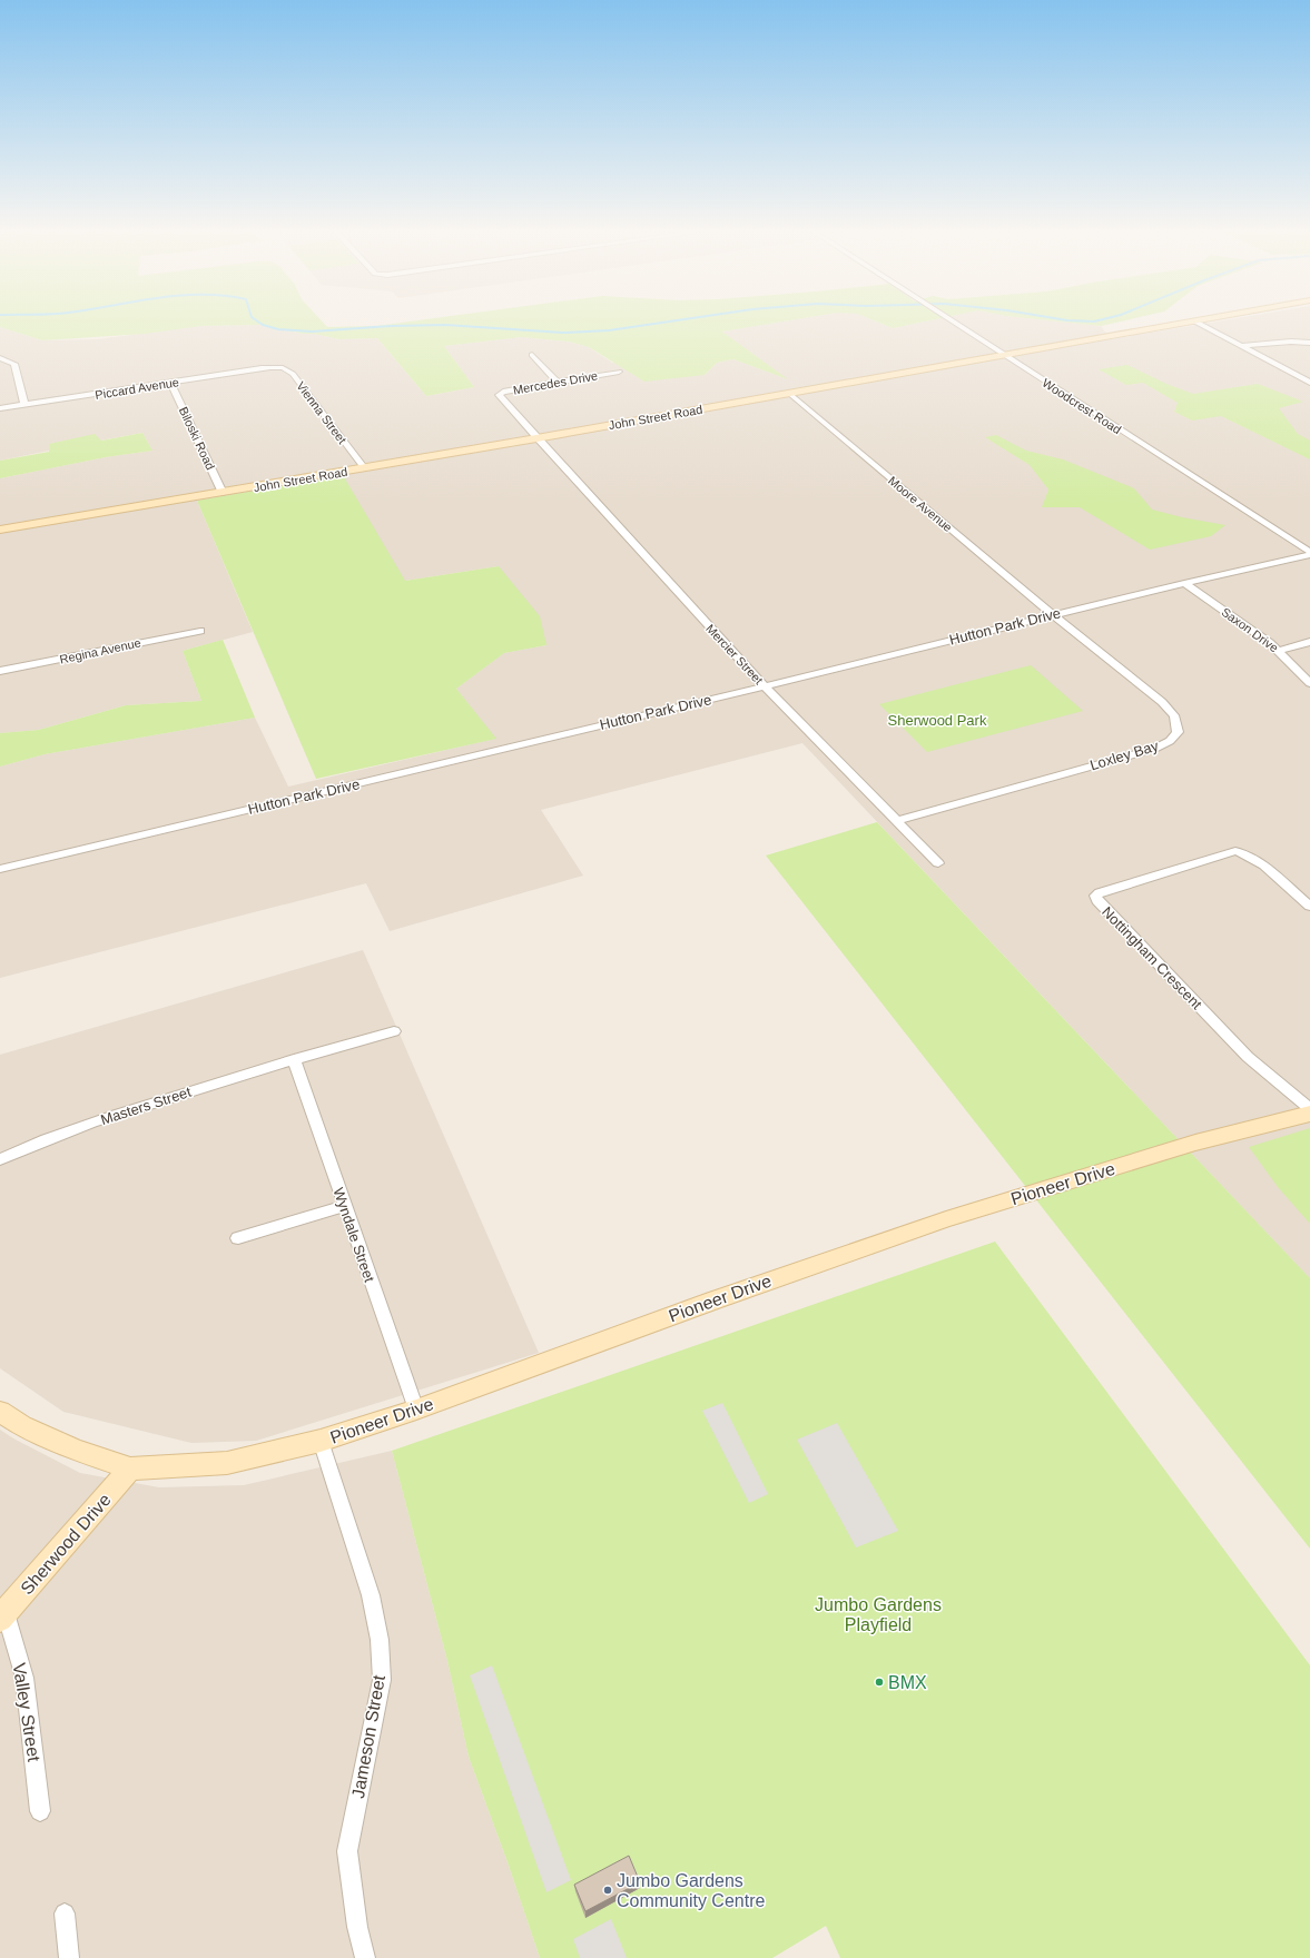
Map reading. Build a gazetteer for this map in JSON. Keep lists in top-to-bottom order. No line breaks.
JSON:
{"streets":{"main road":["John Street Road","Pioneer Drive","Sherwood Drive"],"street":["Mercedes Drive","Piccard Avenue","Woodcrest Road","Vienna Street","Biloski Road","Moore Avenue","Hutton Park Drive","Saxon Drive","Regina Avenue","Mercier Street","Loxley Bay","Nottingham Crescent","Masters Street","Wyndale Street","Valley Street","Jameson Street"]},"crossings":[["Mercedes Drive","John Street Road"],["Mercedes Drive","Mercier Street"],["Piccard Avenue","Vienna Street"],["Piccard Avenue","Biloski Road"],["Woodcrest Road","John Street Road"],["Woodcrest Road","Hutton Park Drive"],["Vienna Street","John Street Road"],["John Street Road","Biloski Road"],["John Street Road","Moore Avenue"],["John Street Road","Mercier Street"],["Moore Avenue","Hutton Park Drive"],["Moore Avenue","Loxley Bay"],["Hutton Park Drive","Saxon Drive"],["Hutton Park Drive","Mercier Street"],["Hutton Park Drive","Loxley Bay"],["Mercier Street","Loxley Bay"],["Masters Street","Wyndale Street"],["Pioneer Drive","Wyndale Street"],["Pioneer Drive","Sherwood Drive"],["Pioneer Drive","Jameson Street"],["Sherwood Drive","Valley Street"]],"parks":["Sherwood Park","Jumbo Gardens Playfield"],"places":["BMX","Jumbo Gardens Community Centre"]}
